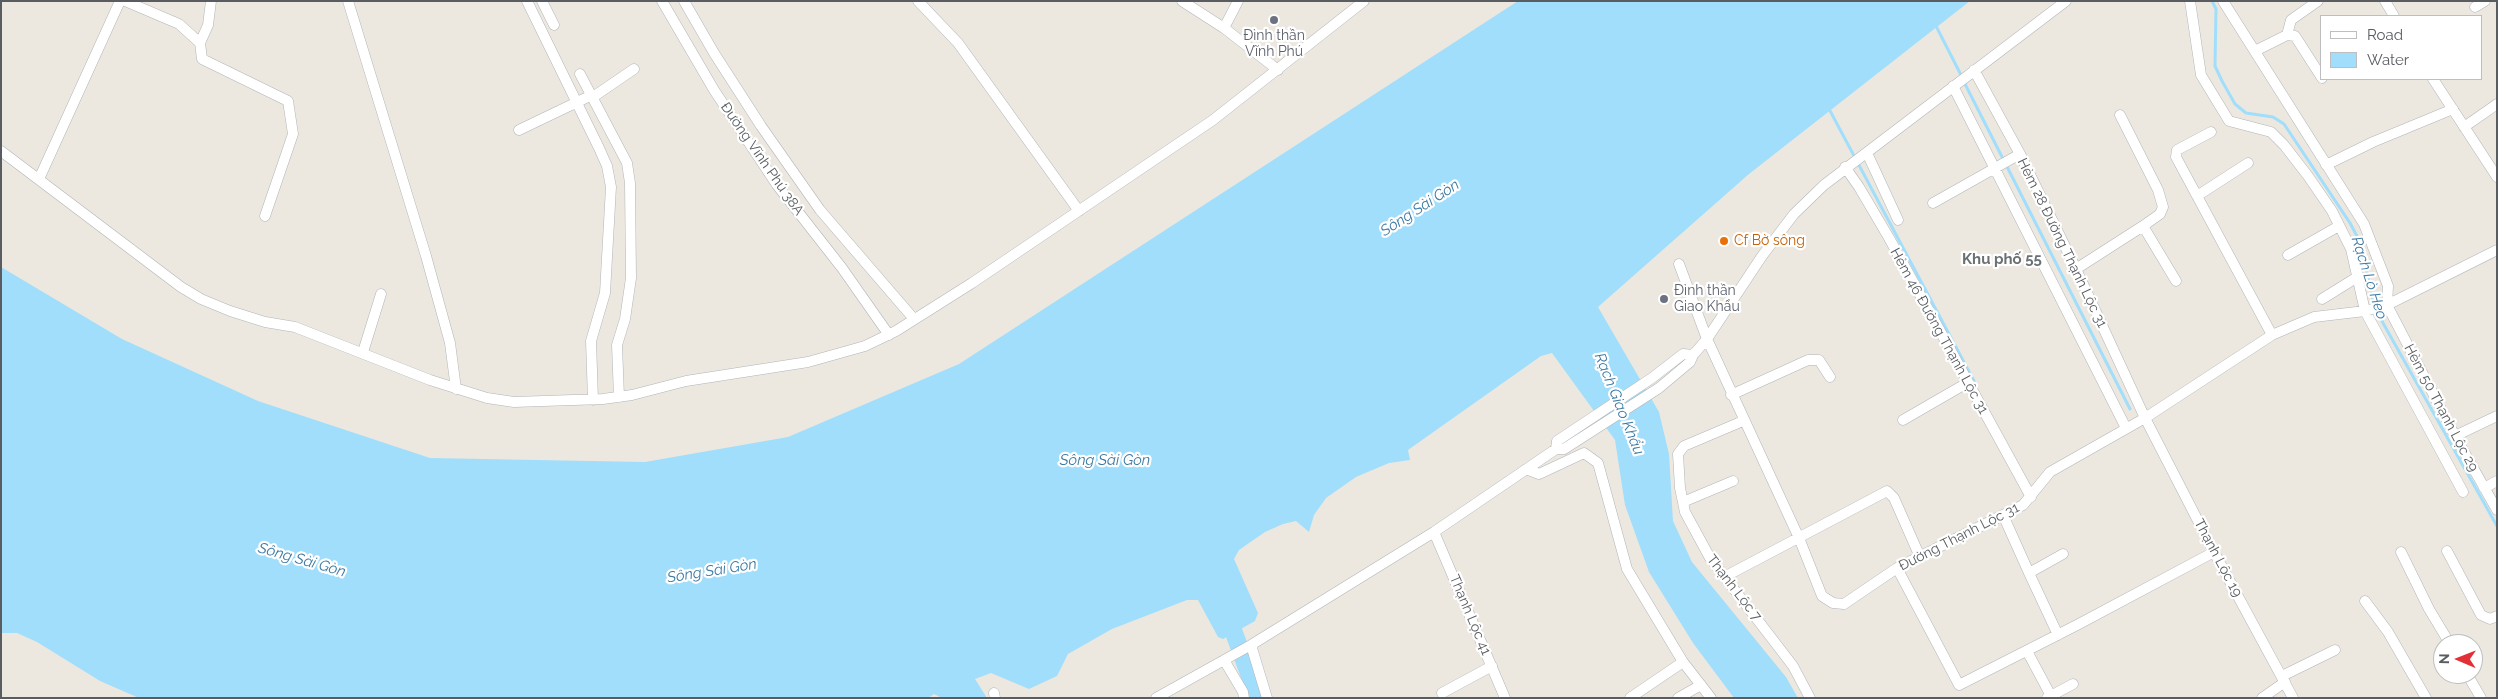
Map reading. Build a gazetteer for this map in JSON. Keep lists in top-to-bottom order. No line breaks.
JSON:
{"streets":{"street":["Đường Vĩnh Phú 38A","Hẻm 28 Đường Thạnh Lộc 31","Hẻm 46 Đường Thạnh Lộc 31","Hẻm 50 Thạnh Lộc 29","Đường Thạnh Lộc 31","Thạnh Lộc 19","Thạnh Lộc 7","Thạnh Lộc 41"]},"crossings":[["Hẻm 28 Đường Thạnh Lộc 31","Đường Thạnh Lộc 31"],["Hẻm 28 Đường Thạnh Lộc 31","Thạnh Lộc 19"],["Hẻm 46 Đường Thạnh Lộc 31","Đường Thạnh Lộc 31"],["Hẻm 50 Thạnh Lộc 29","Đường Thạnh Lộc 31"],["Đường Thạnh Lộc 31","Thạnh Lộc 19"],["Đường Thạnh Lộc 31","Thạnh Lộc 7"]],"districts":["Khu phố 55"],"water":["Sông Sài Gòn","Rạch Lò Heo","Rạch Giao Khẩu"],"places":["Đình thần Vĩnh Phú","Cf Bờ sông","Đình thần Giao Khẩu"],"legend":["Road","Water"],"north":"left"}
